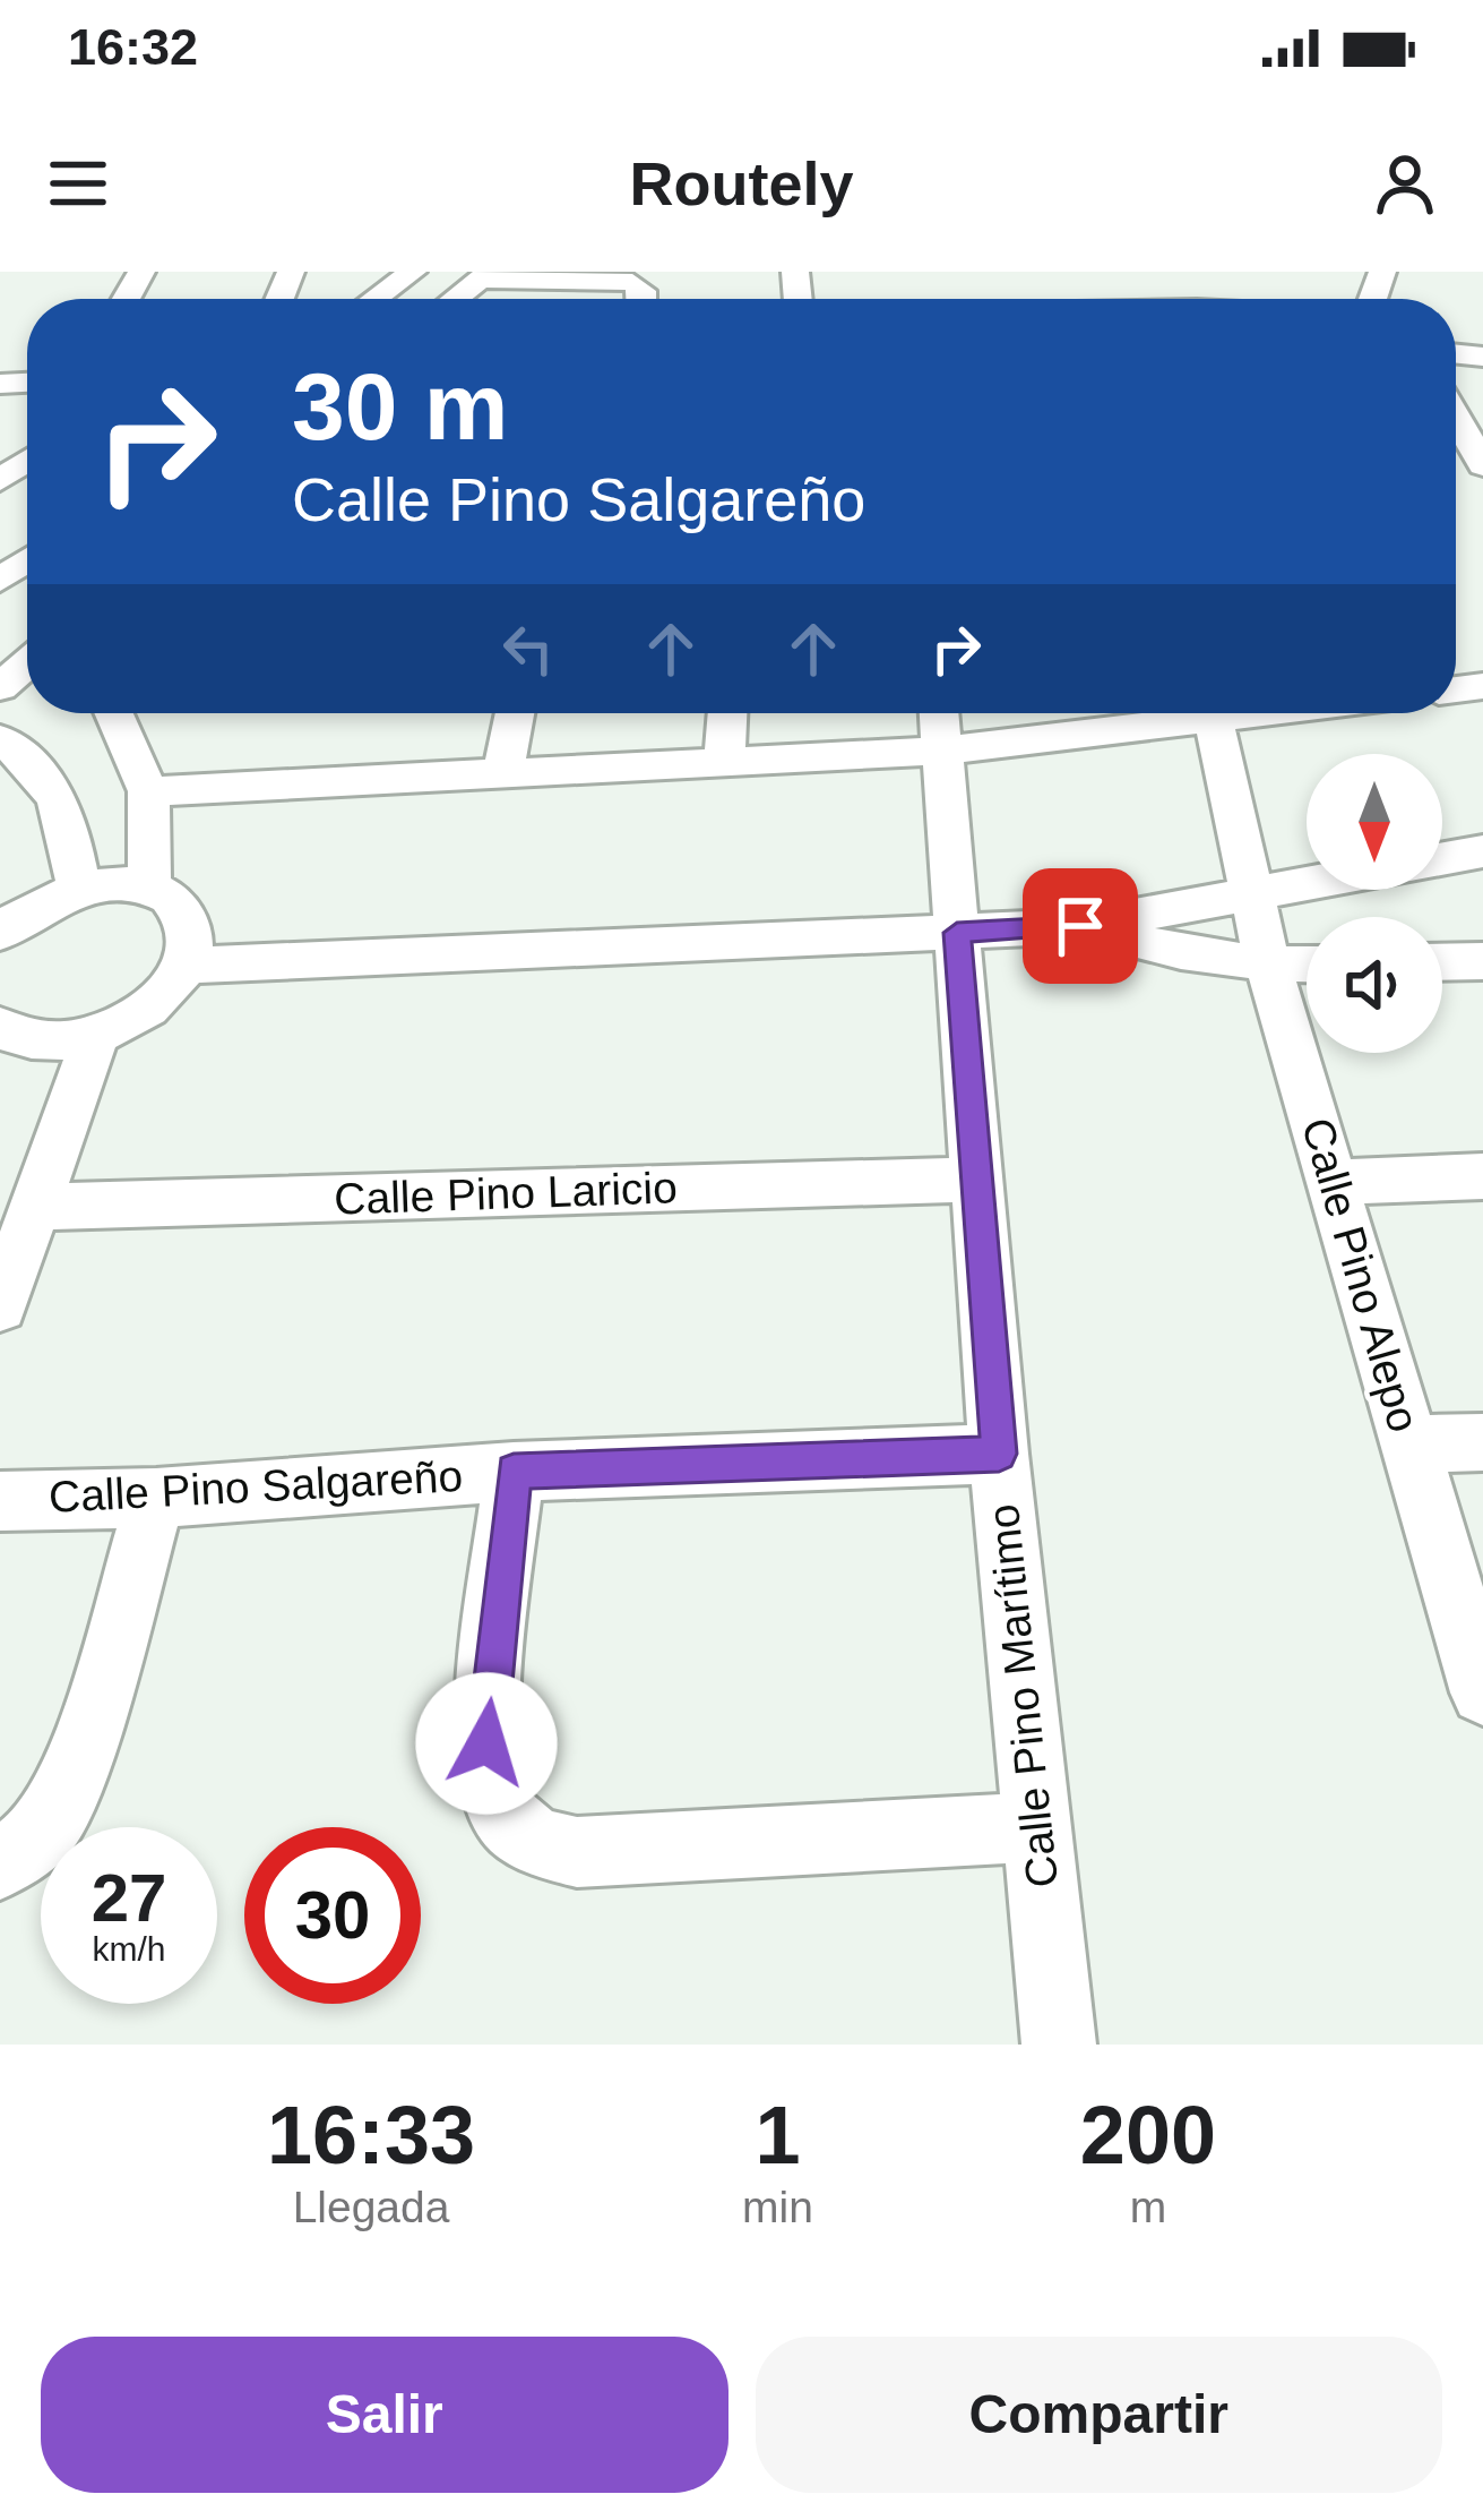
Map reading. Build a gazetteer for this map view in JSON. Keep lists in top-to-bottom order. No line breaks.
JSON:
{"streets":{"street":["Calle Pino Laricio","Calle Pino Alepo","Calle Pino Salgareño","Calle Pino Marítimo"]},"crossings":[["Calle Pino Laricio","Calle Pino Marítimo"],["Calle Pino Salgareño","Calle Pino Marítimo"]],"north":"bottom","page":{"status":"16:32","header":"Routely","turn":["30 m","Calle Pino Salgareño"],"speed":"27 km/h","limit":"30","eta":["16:33","Llegada","1","min","200","m"],"buttons":["Salir","Compartir"]}}
